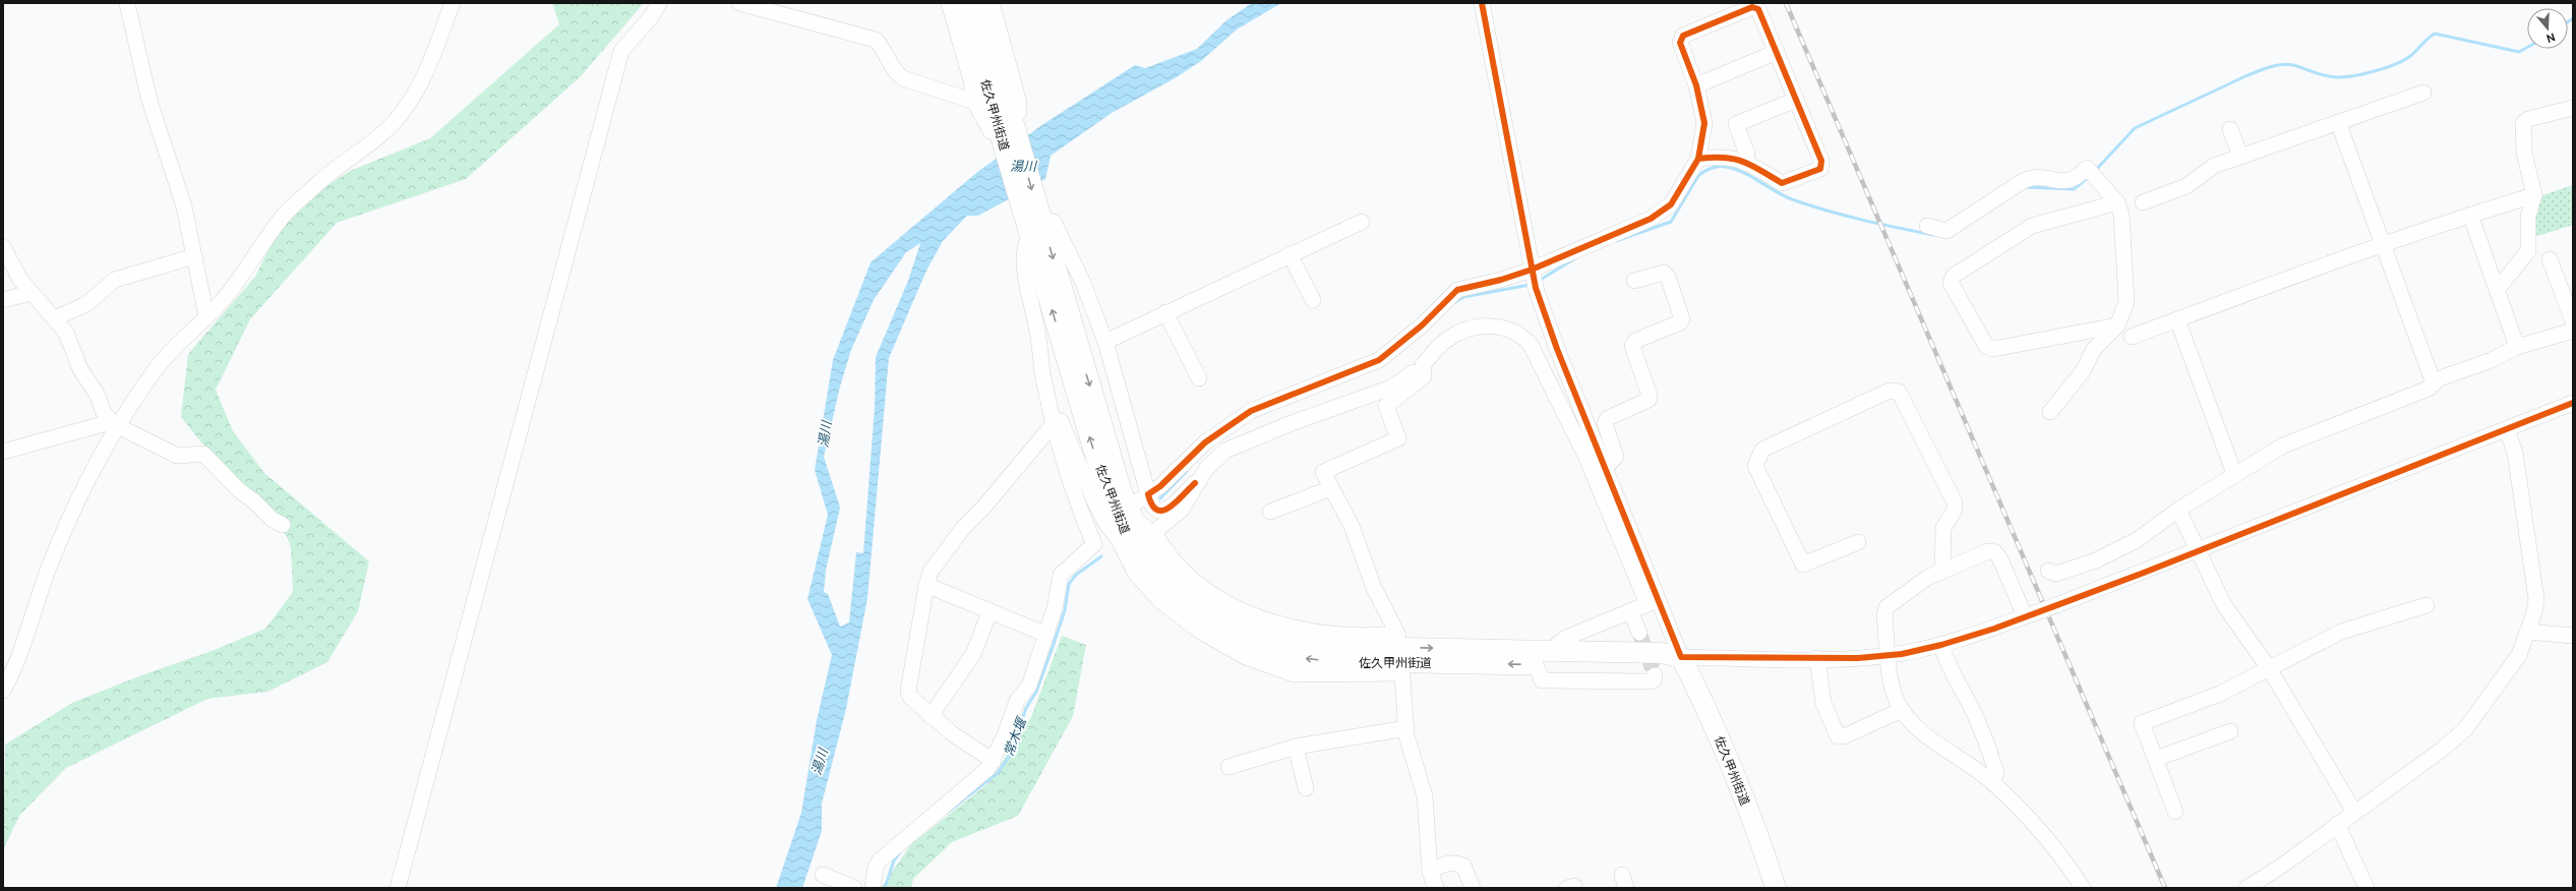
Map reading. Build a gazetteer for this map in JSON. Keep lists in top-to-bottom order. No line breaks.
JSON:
{"streets":{"main road":["佐久甲州街道"]},"water":["湯川","常木堰"],"north":"bottom"}
